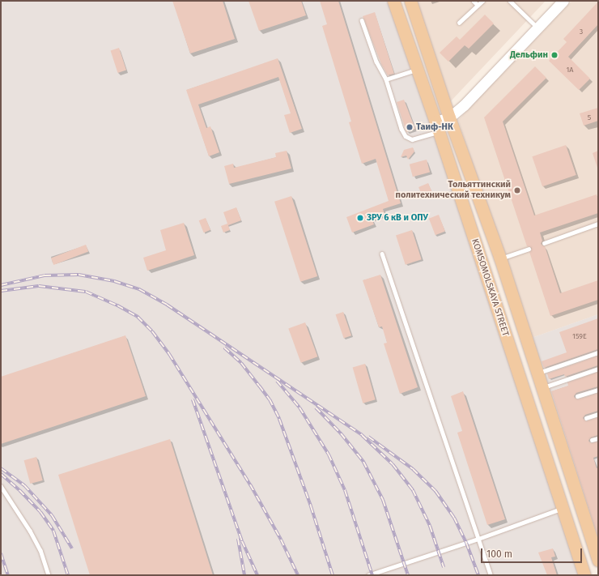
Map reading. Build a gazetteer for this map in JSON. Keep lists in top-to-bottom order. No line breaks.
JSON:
{"streets":{"main road":["KOMSOMOLSKAYA STREET"]},"places":["Дельфин","Таиф-НК","Тольяттинский политехнический техникум","ЗРУ 6 кВ и ОПУ"],"house_numbers":["3","1А","5","159Е"],"scale_bar":"100 m"}
